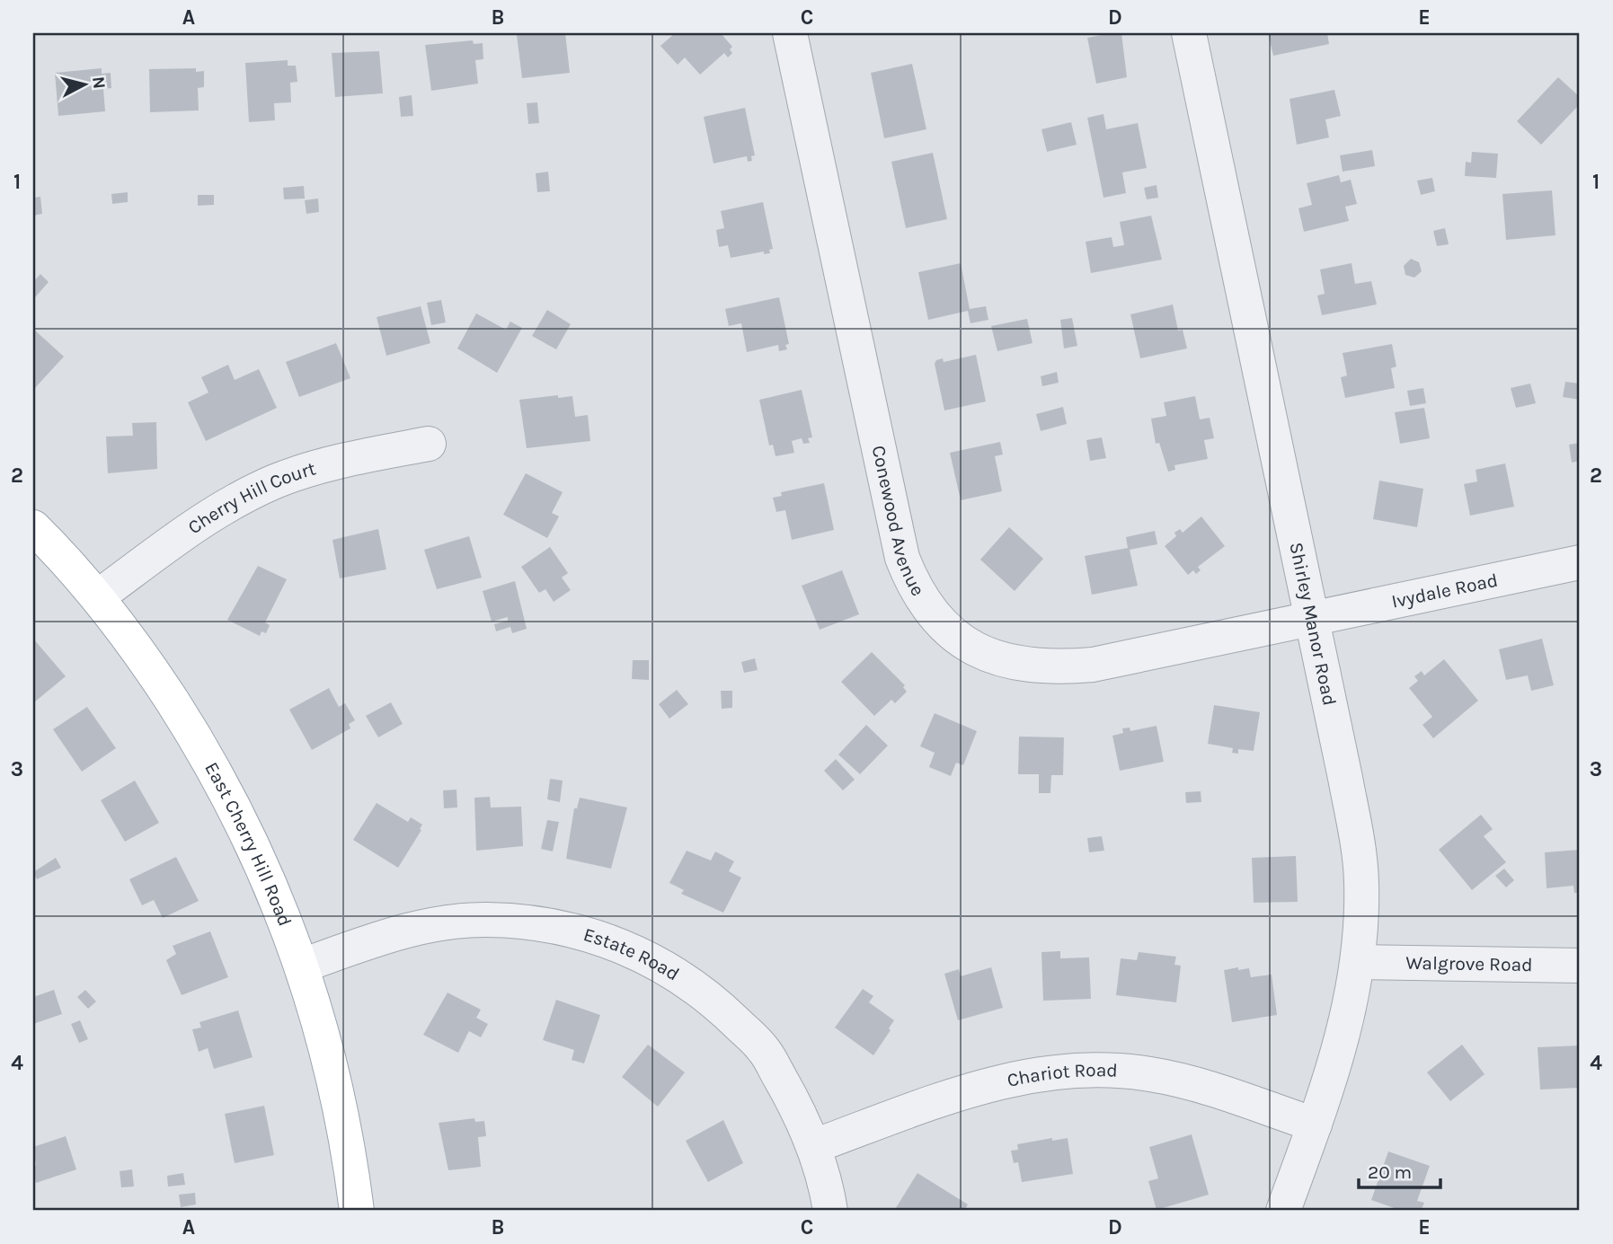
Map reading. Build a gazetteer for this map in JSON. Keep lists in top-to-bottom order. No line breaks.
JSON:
{"streets":{"main road":["East Cherry Hill Road"],"street":["Cherry Hill Court","Conewood Avenue","Ivydale Road","Shirley Manor Road","Estate Road","Walgrove Road","Chariot Road"]},"crossings":[["Cherry Hill Court","East Cherry Hill Road"],["Conewood Avenue","Ivydale Road"],["Conewood Avenue","Shirley Manor Road"],["Ivydale Road","Shirley Manor Road"],["Shirley Manor Road","Walgrove Road"],["Shirley Manor Road","Chariot Road"],["East Cherry Hill Road","Estate Road"],["Estate Road","Chariot Road"]],"scale_bar":"20 m","north":"right","grid":{"columns":["A","B","C","D","E"],"rows":["1","2","3","4"]}}
